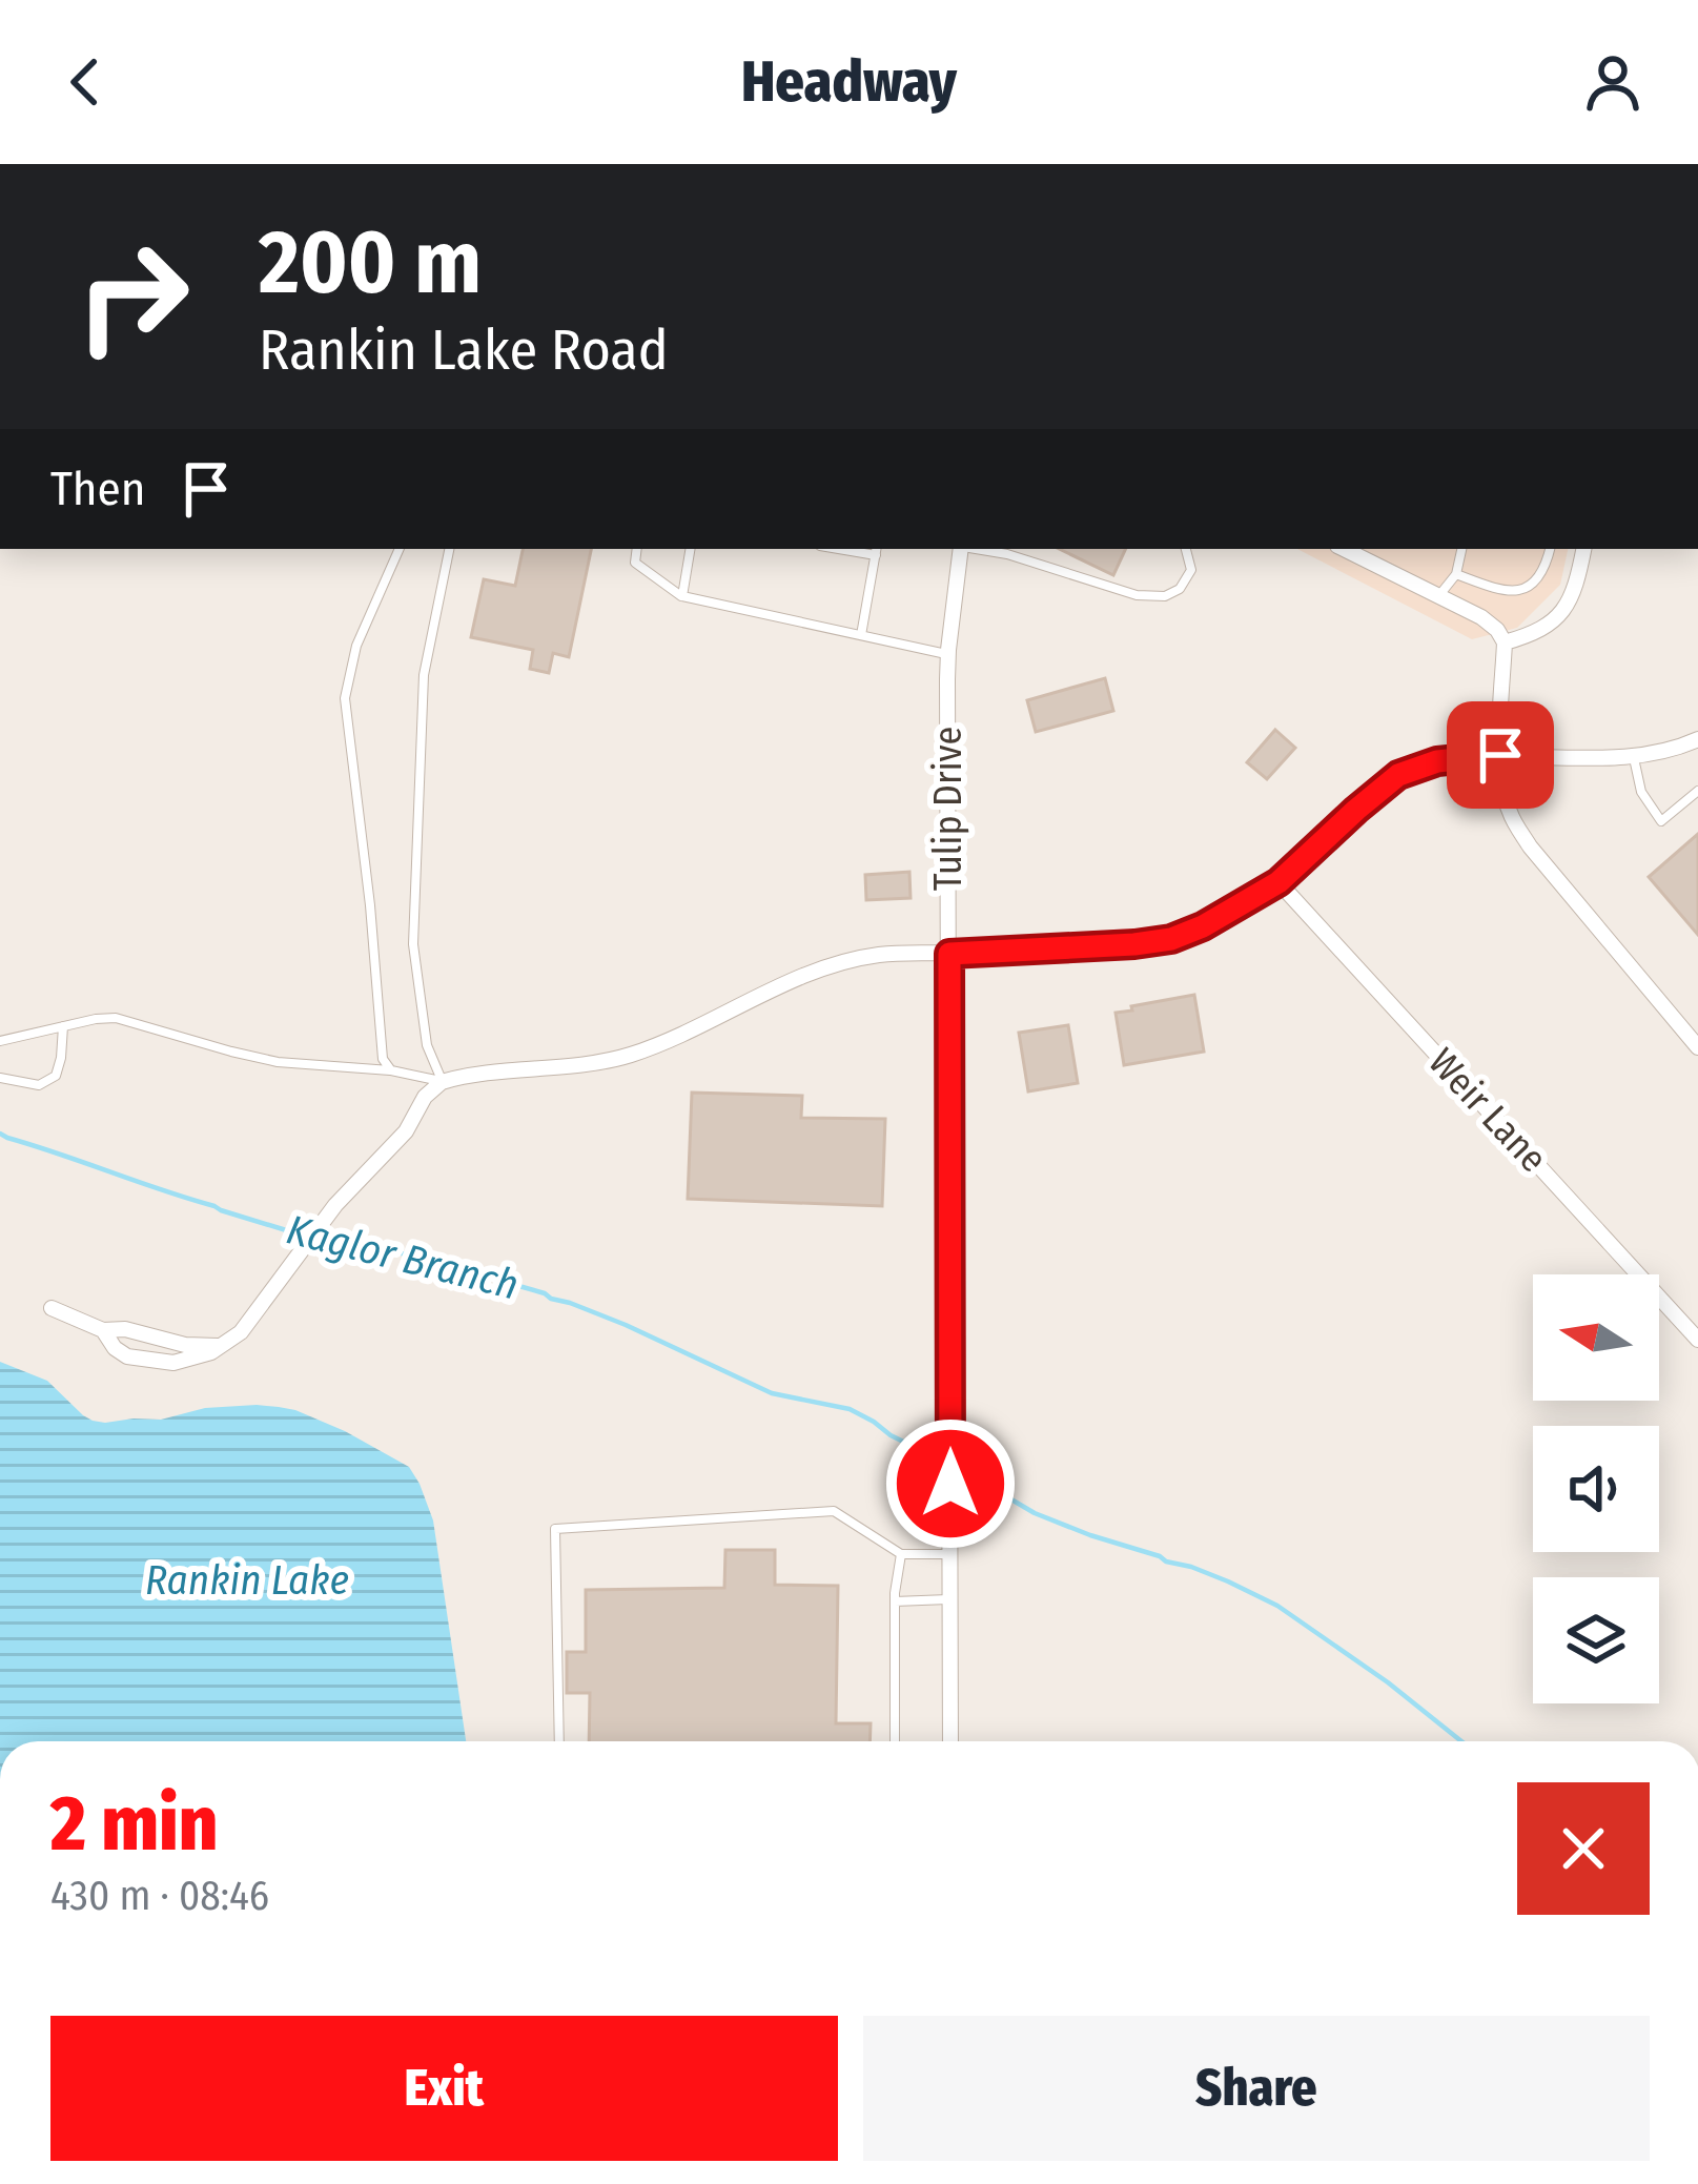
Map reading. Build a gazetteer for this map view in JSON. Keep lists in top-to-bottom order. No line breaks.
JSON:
{"streets":{"street":["Tulip Drive","Weir Lane"]},"water":["Kaglor Branch","Rankin Lake"],"north":"left","page":{"header":"Headway","turn":["200 m","Rankin Lake Road"],"then":"Then","heading":["2 min","430 m · 08:46"],"buttons":["Exit","Share"]}}
